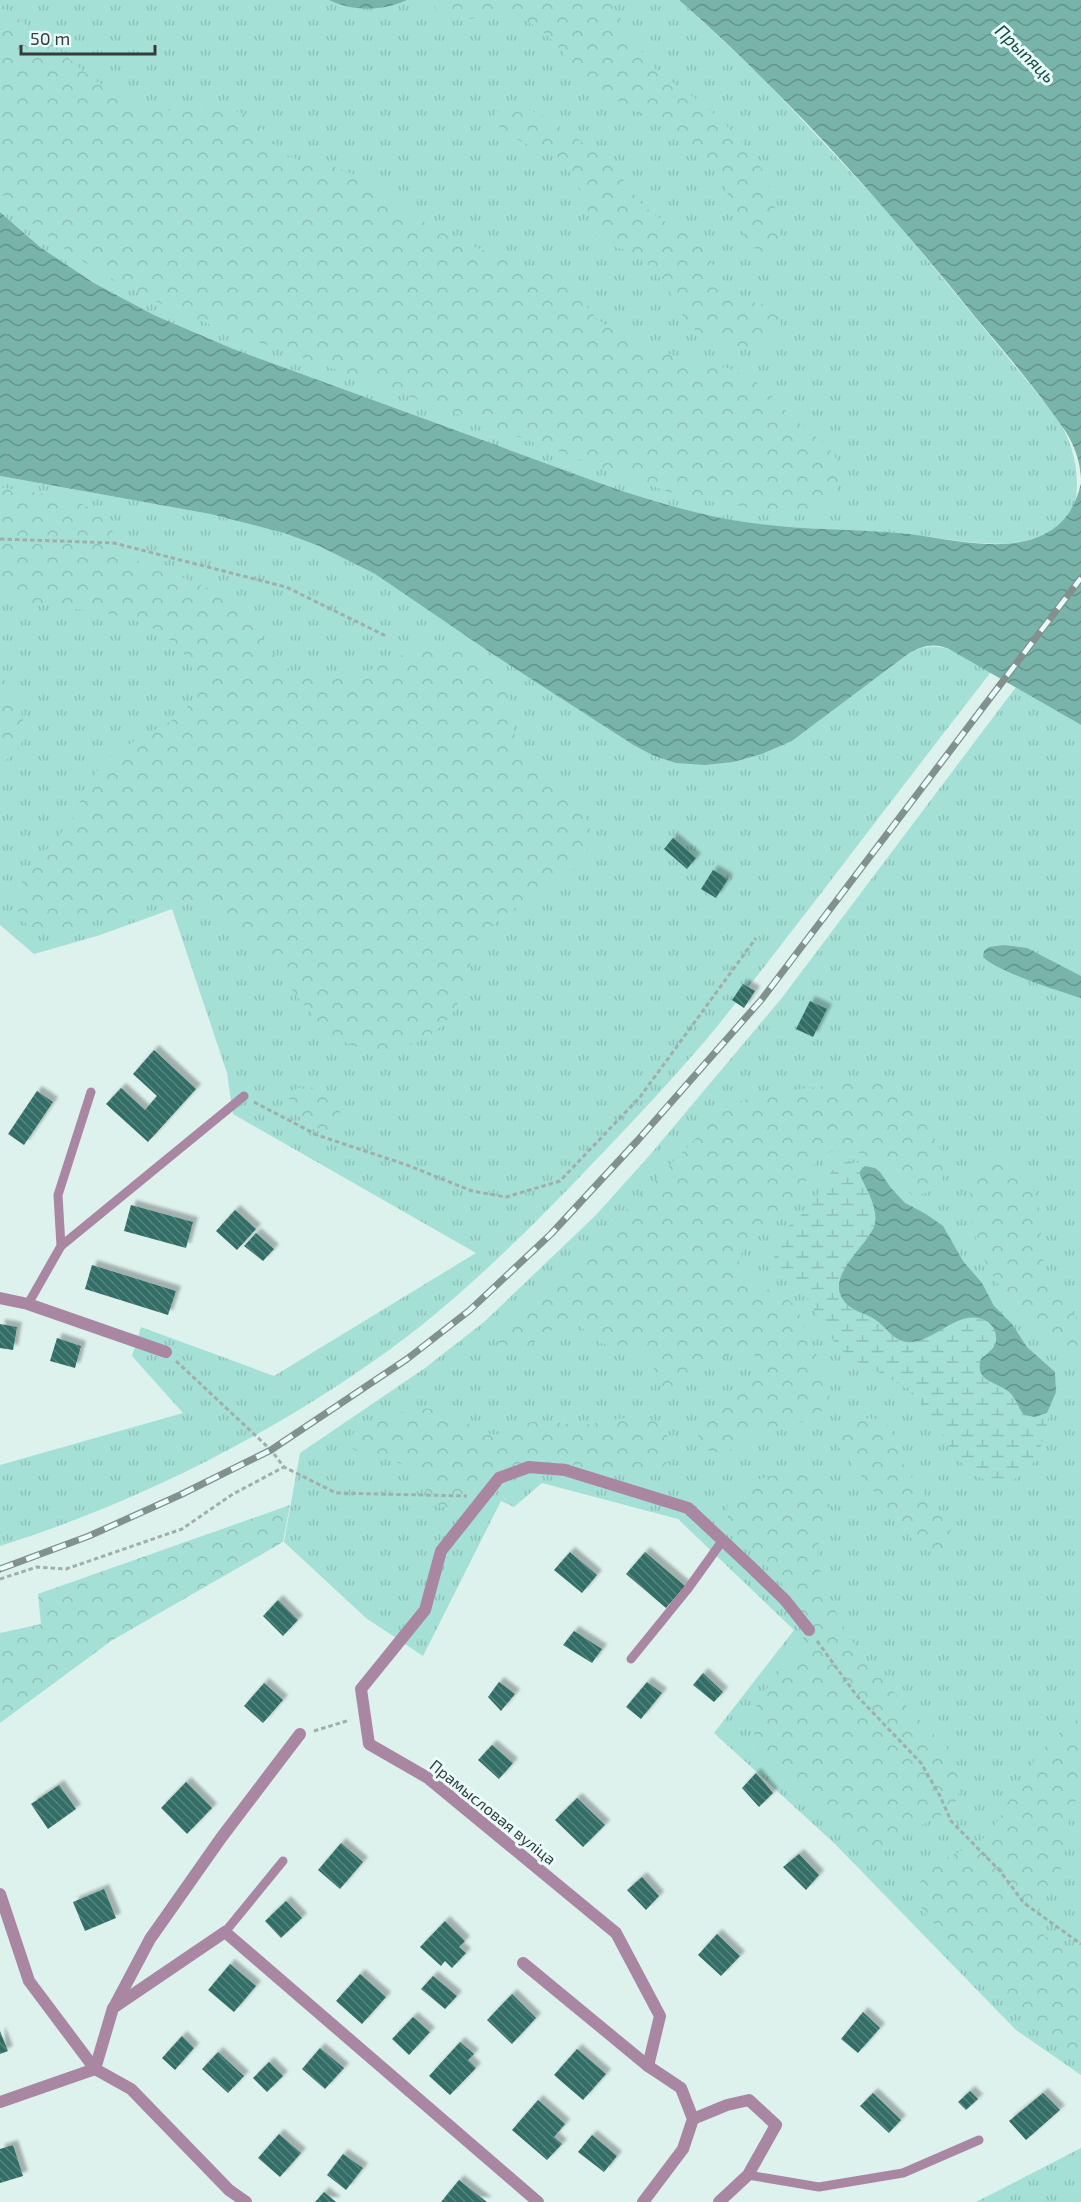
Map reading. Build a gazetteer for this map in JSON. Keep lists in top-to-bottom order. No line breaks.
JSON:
{"streets":{"street":["Прамысловая вуліца"]},"water":["Прыпяць"],"scale_bar":"50 m"}
